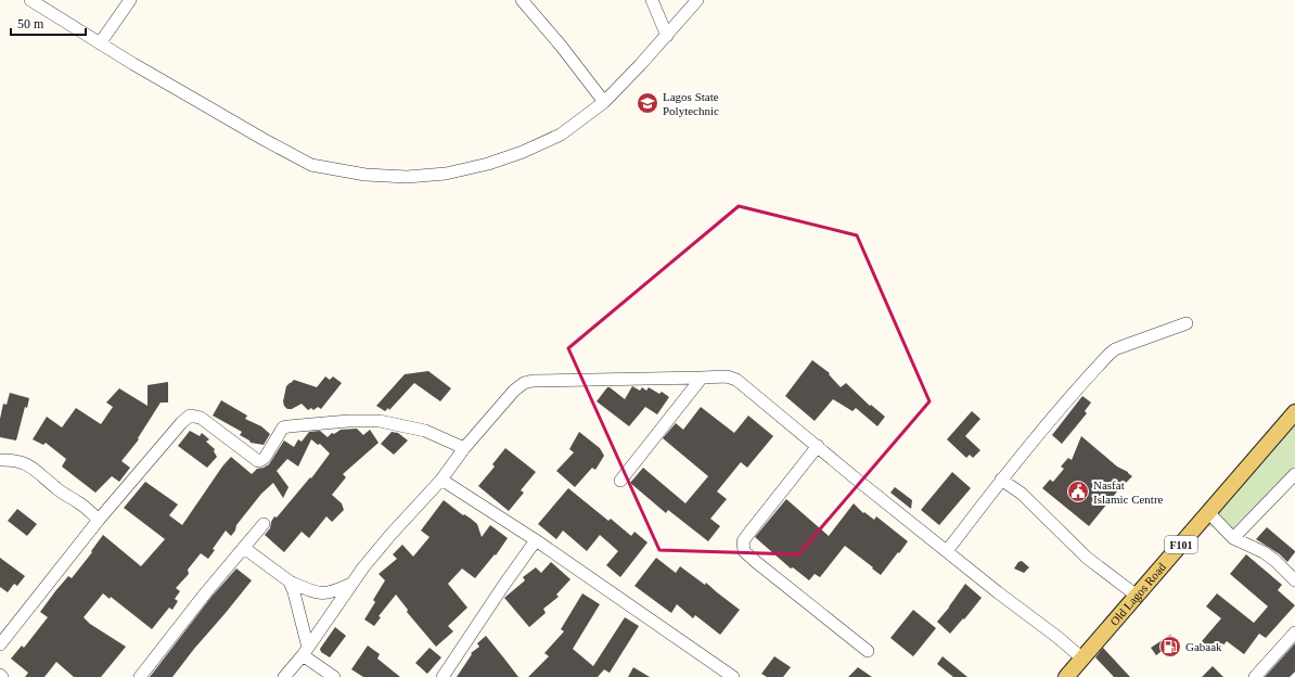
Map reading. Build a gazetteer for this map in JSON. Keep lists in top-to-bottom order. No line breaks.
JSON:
{"streets":{"main road":["F101","Old Lagos Road"]},"places":{"school or university":["Lagos State Polytechnic"],"public building":["Nasfat Islamic Centre"],"fuel station":["Gabaak"]},"scale_bar":"50 m"}
